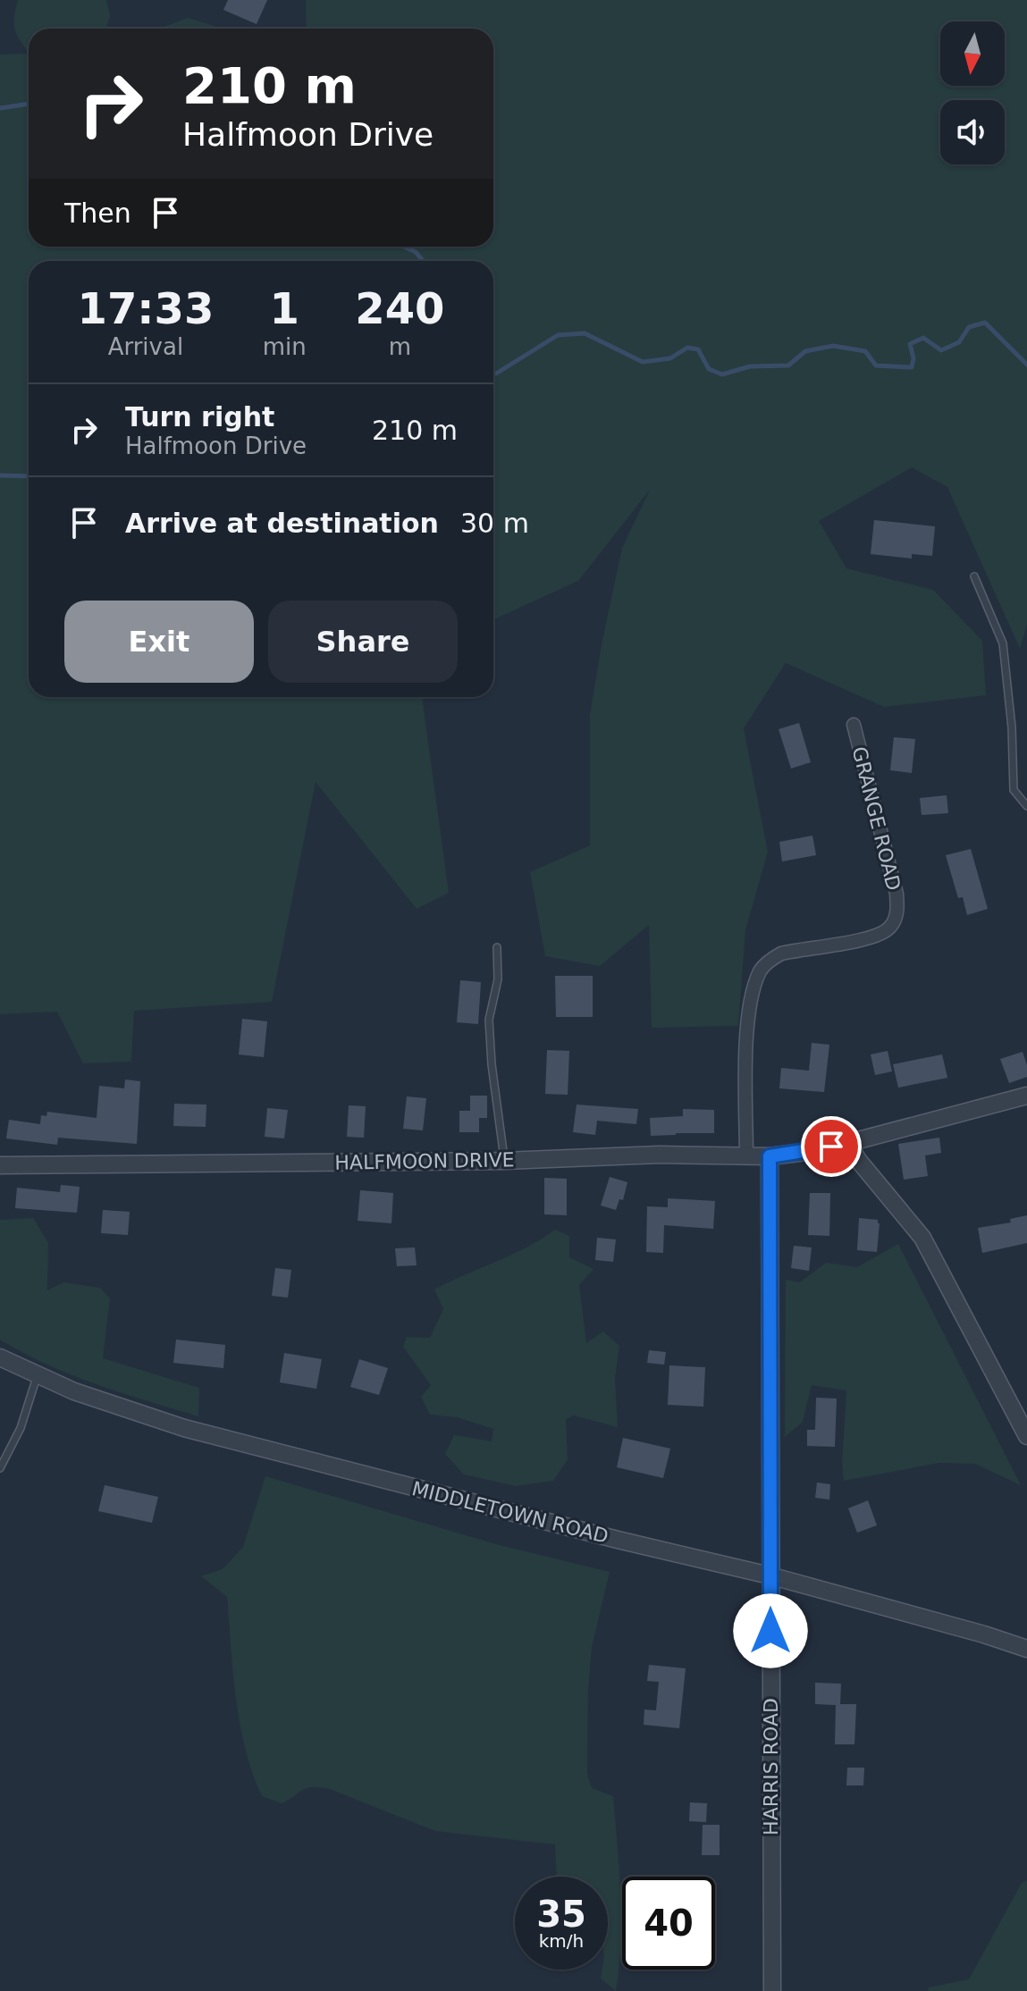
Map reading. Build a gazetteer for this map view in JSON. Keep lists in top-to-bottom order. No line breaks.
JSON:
{"streets":{"street":["GRANGE ROAD","HALFMOON DRIVE","MIDDLETOWN ROAD","HARRIS ROAD"]},"crossings":[["GRANGE ROAD","HALFMOON DRIVE"],["HALFMOON DRIVE","HARRIS ROAD"],["MIDDLETOWN ROAD","HARRIS ROAD"]],"north":"bottom","page":{"turn":["210 m","Halfmoon Drive"],"then":"Then","eta":["17:33","Arrival","1","min","240","m"],"list":[{"name":"Turn right","note":"Halfmoon Drive","value":"210 m"},{"name":"Arrive at destination","value":"30 m"}],"buttons":["Exit","Share"],"speed":"35 km/h","limit":"40"}}
